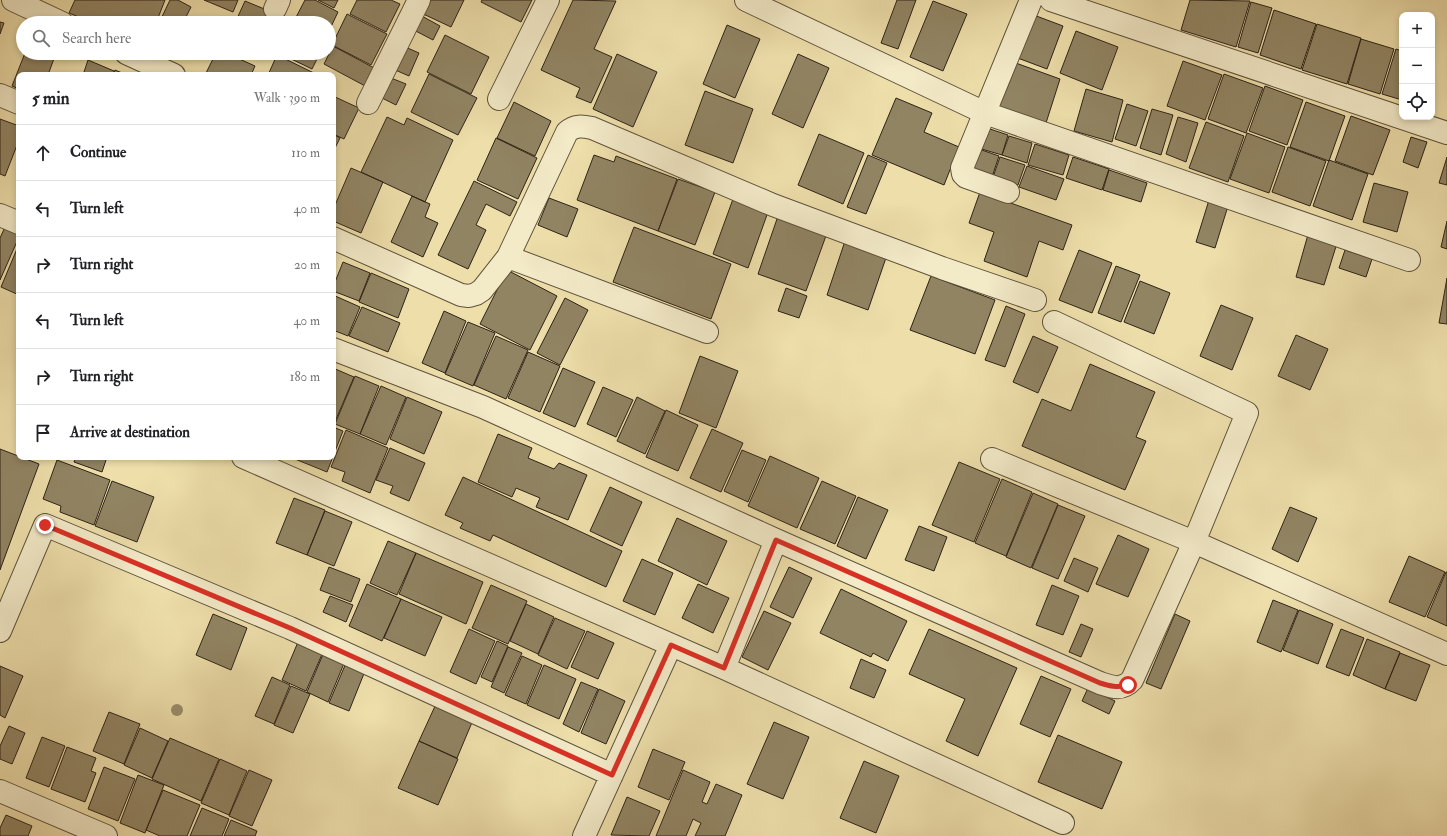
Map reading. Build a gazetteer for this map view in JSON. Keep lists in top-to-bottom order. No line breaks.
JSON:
{"page":{"map_buttons":["+","−"],"search":"Search here","heading":["5 min","Walk · 390 m"],"list":[["Continue","110 m"],["Turn left","40 m"],["Turn right","20 m"],["Turn left","40 m"],["Turn right","180 m"],"Arrive at destination"]}}
